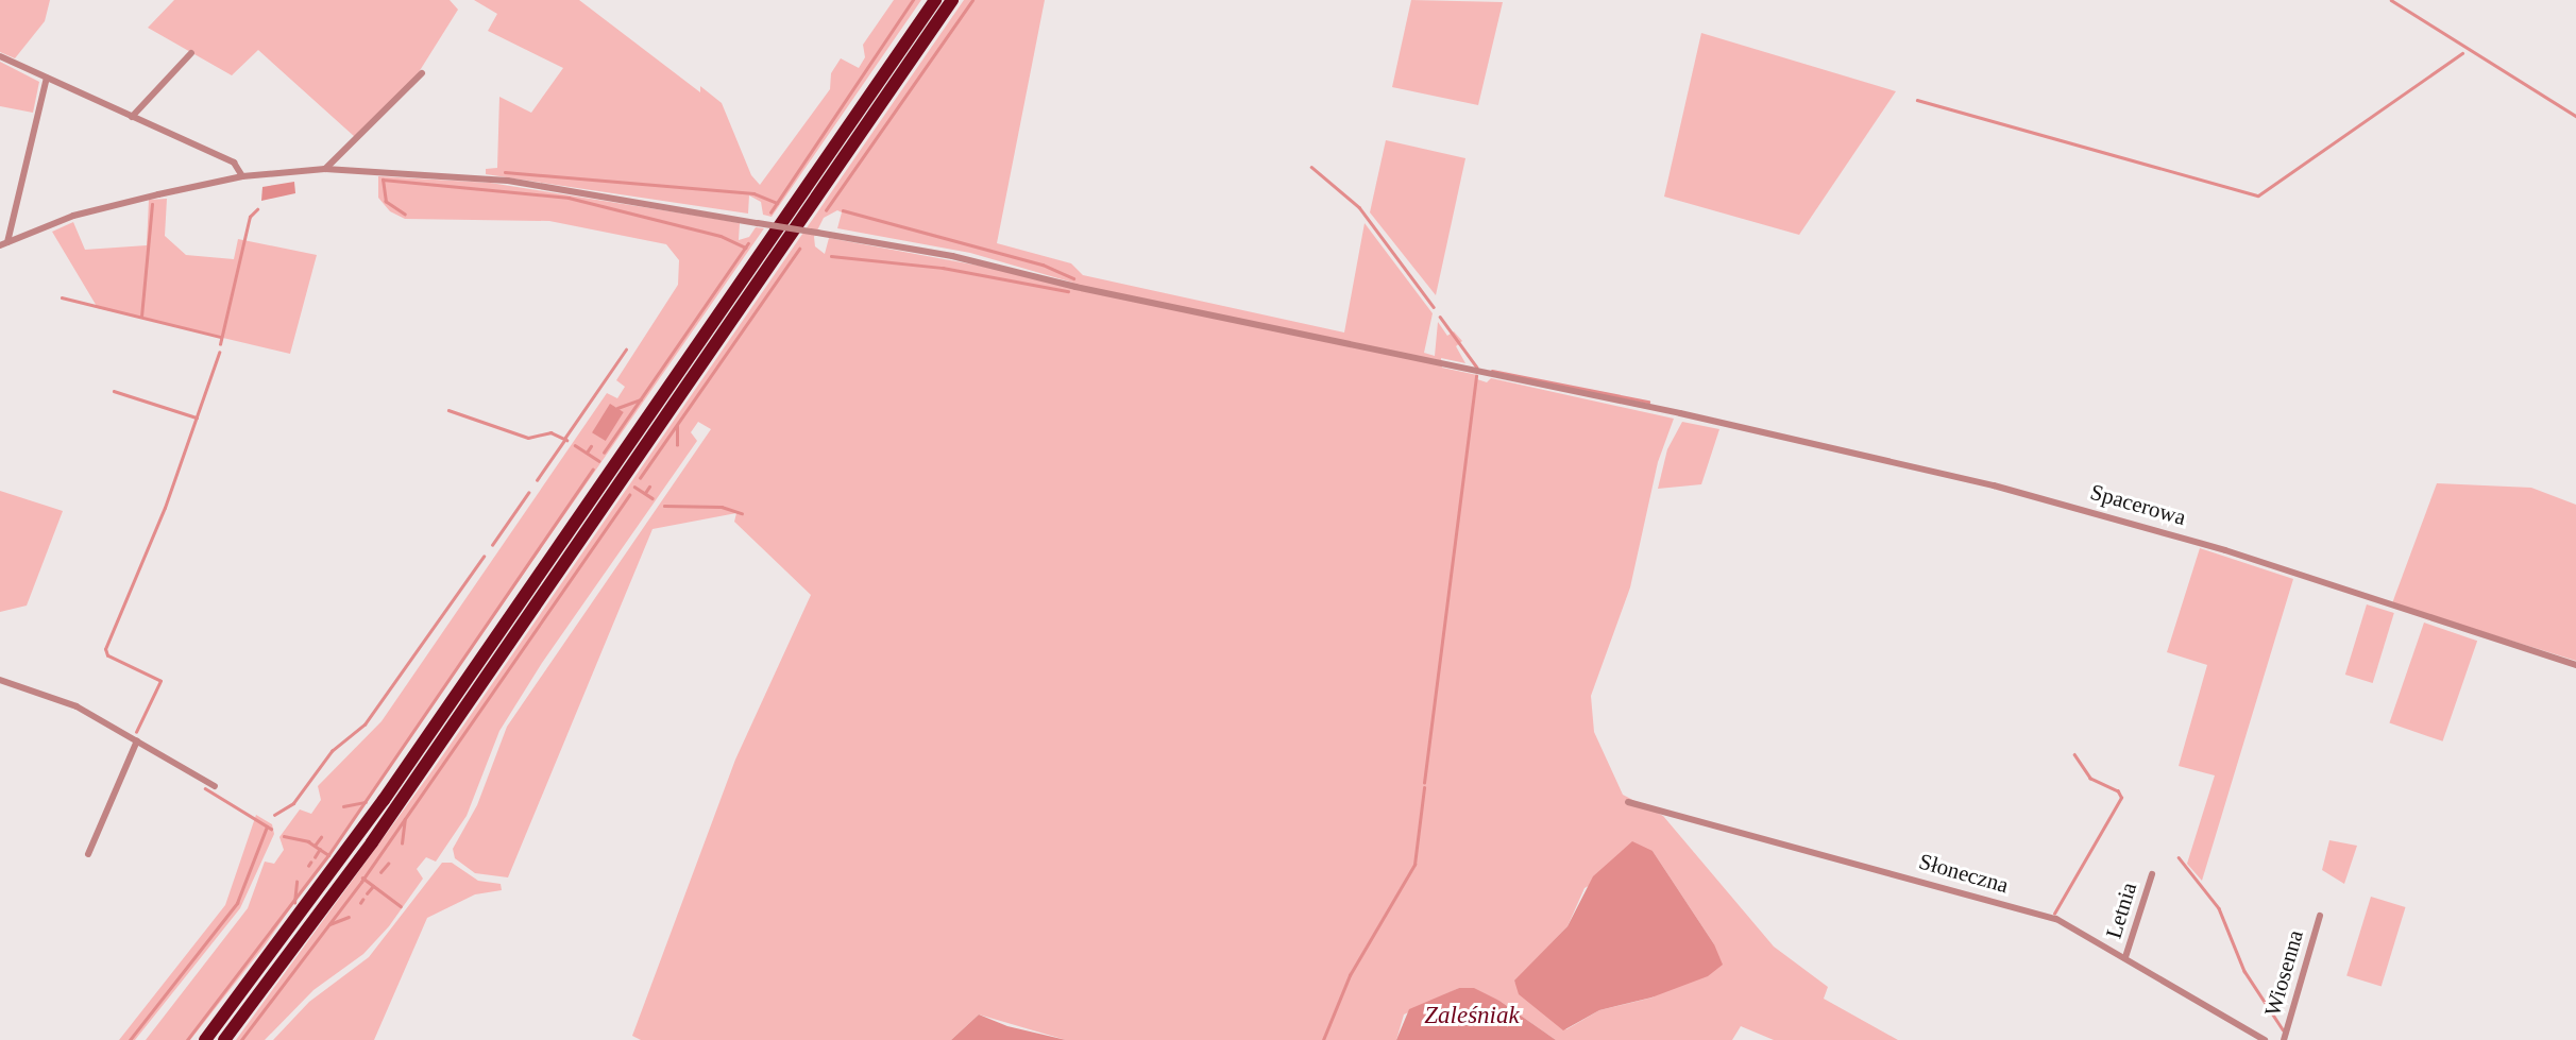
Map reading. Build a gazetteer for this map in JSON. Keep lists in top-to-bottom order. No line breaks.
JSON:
{"streets":{"street":["Spacerowa","Słoneczna","Letnia","Wiosenna"]},"crossings":[["Słoneczna","Letnia"]],"water":["Zaleśniak"]}
